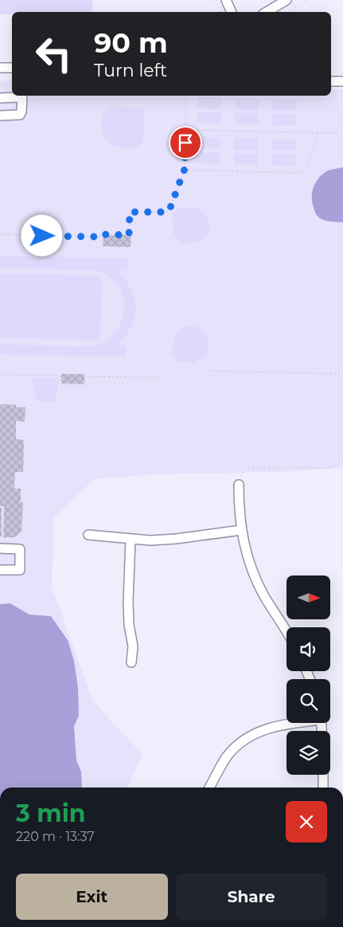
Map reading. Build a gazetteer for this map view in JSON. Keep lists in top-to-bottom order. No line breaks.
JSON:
{"north":"right","page":{"turn":["90 m","Turn left"],"heading":["3 min","220 m · 13:37"],"buttons":["Exit","Share"]}}
